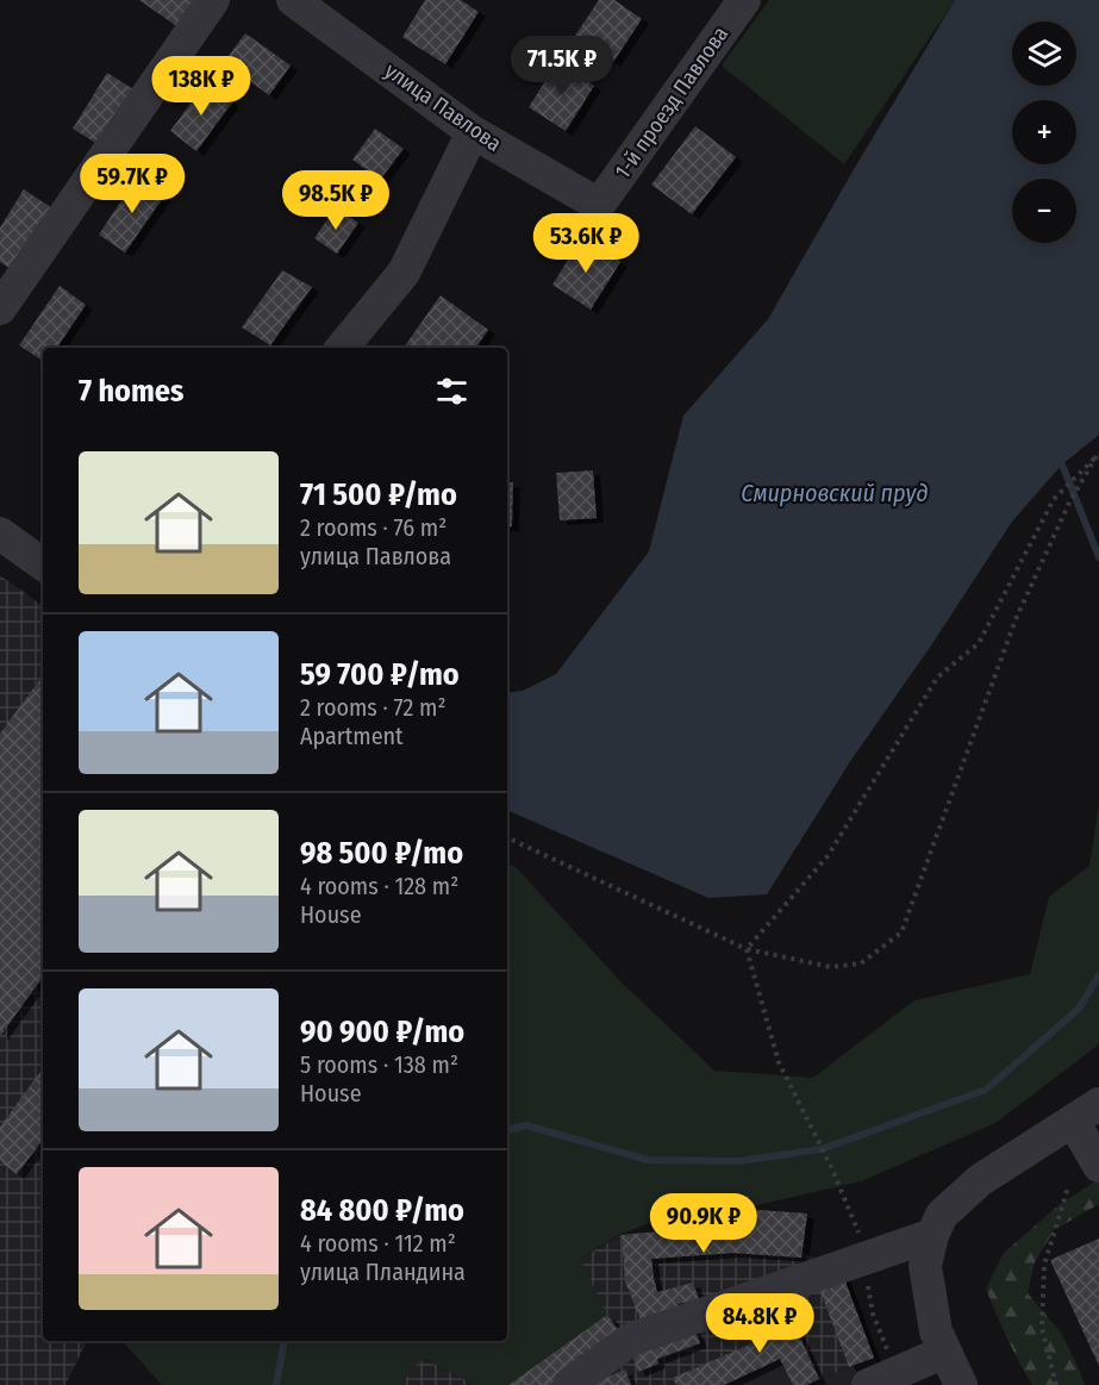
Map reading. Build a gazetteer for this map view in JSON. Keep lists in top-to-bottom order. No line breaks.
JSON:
{"streets":{"street":["1-й проезд Павлова","улица Павлова"]},"crossings":[["1-й проезд Павлова","улица Павлова"]],"water":["Смирновский пруд"],"page":{"map_buttons":["+","−"],"price":["71.5K ₽","138K ₽","59.7K ₽","98.5K ₽","53.6K ₽","90.9K ₽","84.8K ₽"],"heading":"7 homes","list":[{"name":"71 500 ₽/mo","note":"2 rooms · 76 m² · улица Павлова"},{"name":"59 700 ₽/mo","note":"2 rooms · 72 m² · Apartment"},{"name":"98 500 ₽/mo","note":"4 rooms · 128 m² · House"},{"name":"90 900 ₽/mo","note":"5 rooms · 138 m² · House"},{"name":"84 800 ₽/mo","note":"4 rooms · 112 m² · улица Пландина"}]}}
